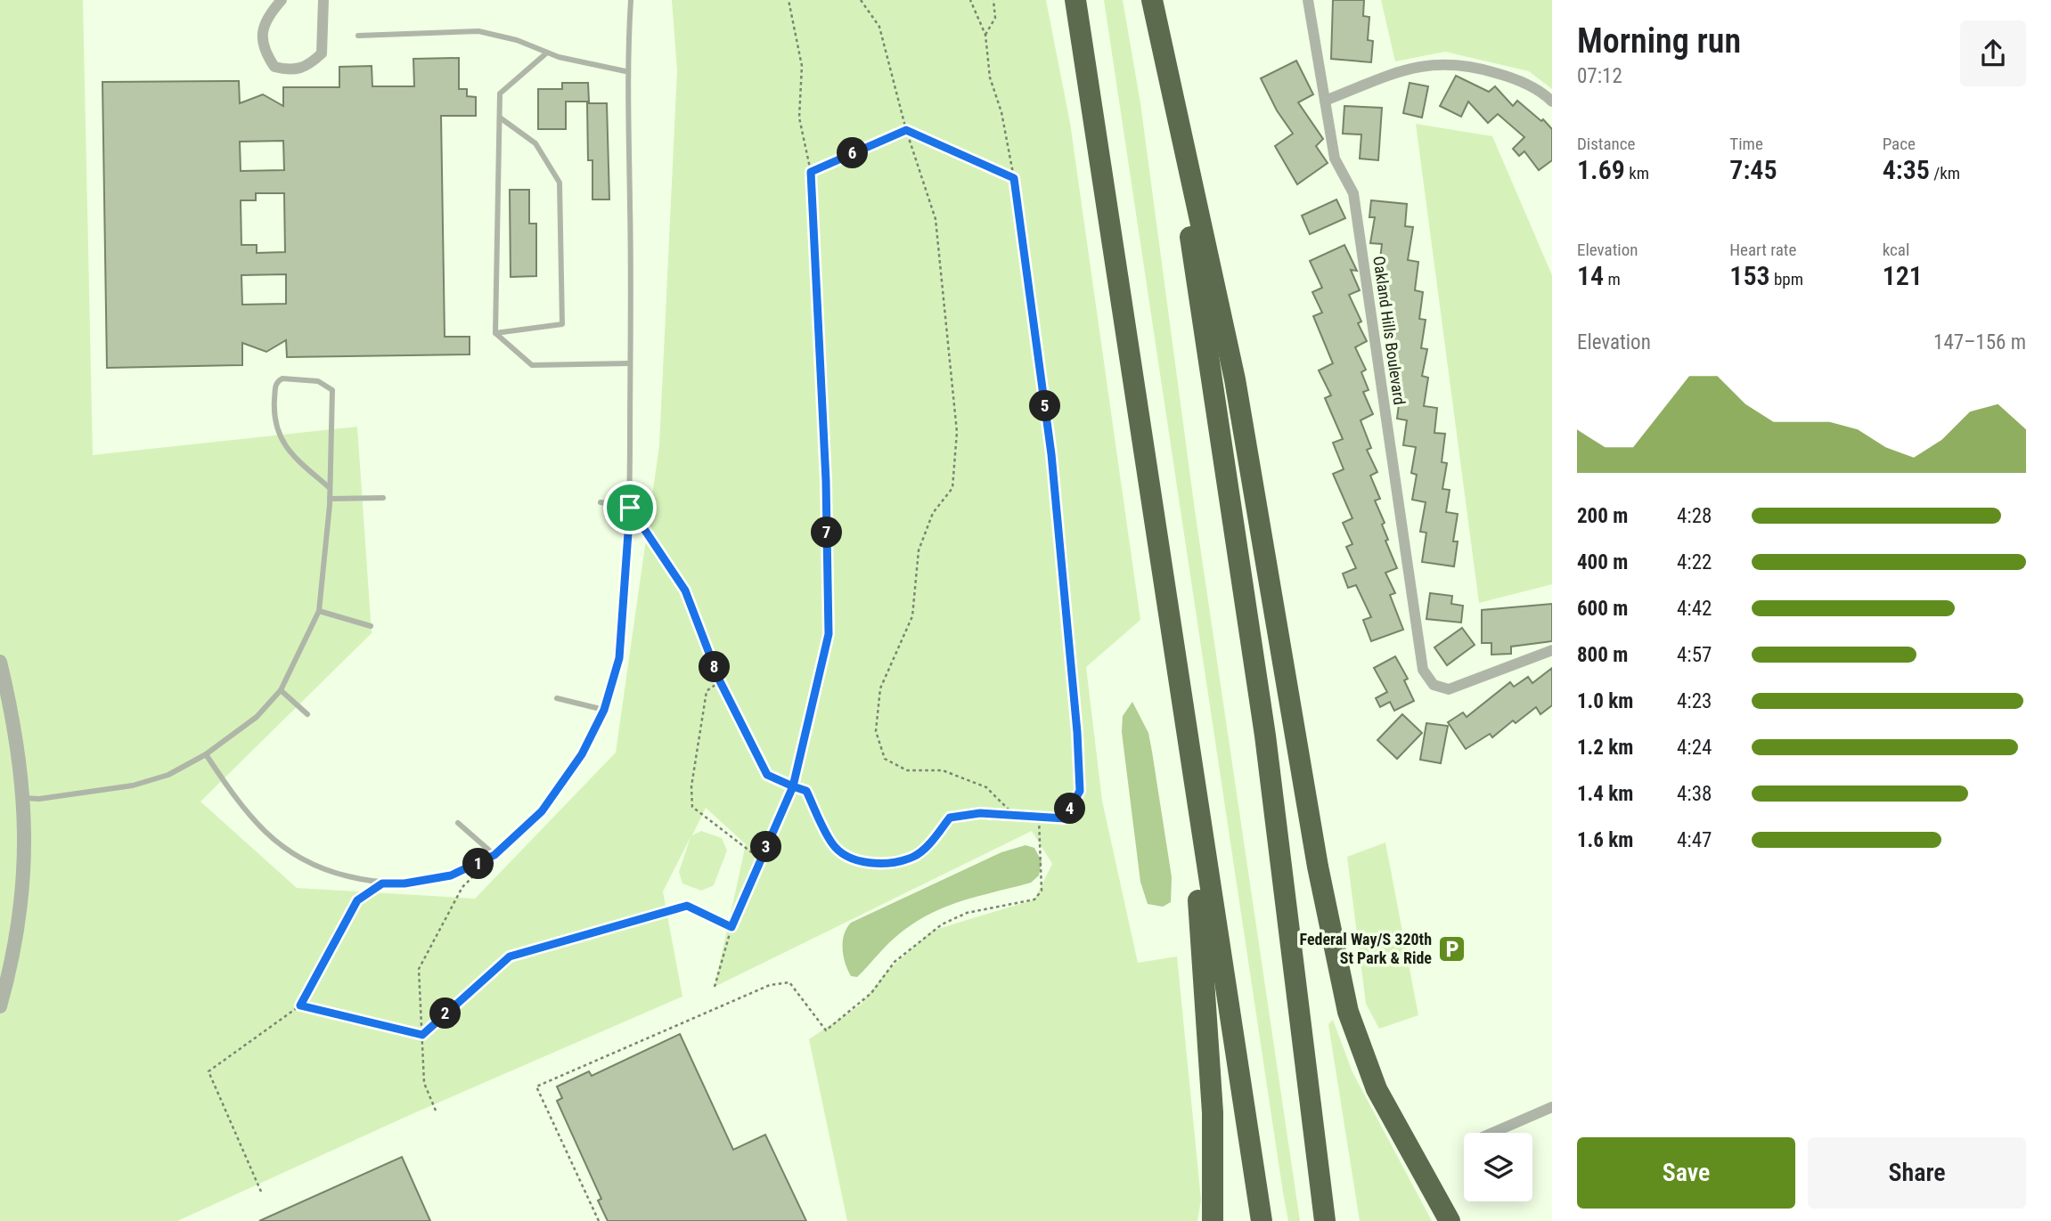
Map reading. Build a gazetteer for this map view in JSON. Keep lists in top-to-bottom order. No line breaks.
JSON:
{"streets":{"street":["Oakland Hills Boulevard"]},"places":{"parking":["Federal Way/S 320th St Park & Ride"]},"page":{"heading":["Morning run","07:12"],"stats":[["Distance","1.69 km"],["Time","7:45"],["Pace","4:35 /km"],["Elevation","14 m"],["Heart rate","153 bpm"],["kcal","121"]],"pins":["6","5","7","8","4","3","1","2"],"chart":["Elevation","147–156 m"],"list":[{"name":"200 m","note":"4:28"},{"name":"400 m","note":"4:22"},{"name":"600 m","note":"4:42"},{"name":"800 m","note":"4:57"},{"name":"1.0 km","note":"4:23"},{"name":"1.2 km","note":"4:24"},{"name":"1.4 km","note":"4:38"},{"name":"1.6 km","note":"4:47"}],"buttons":["Save","Share"]}}
